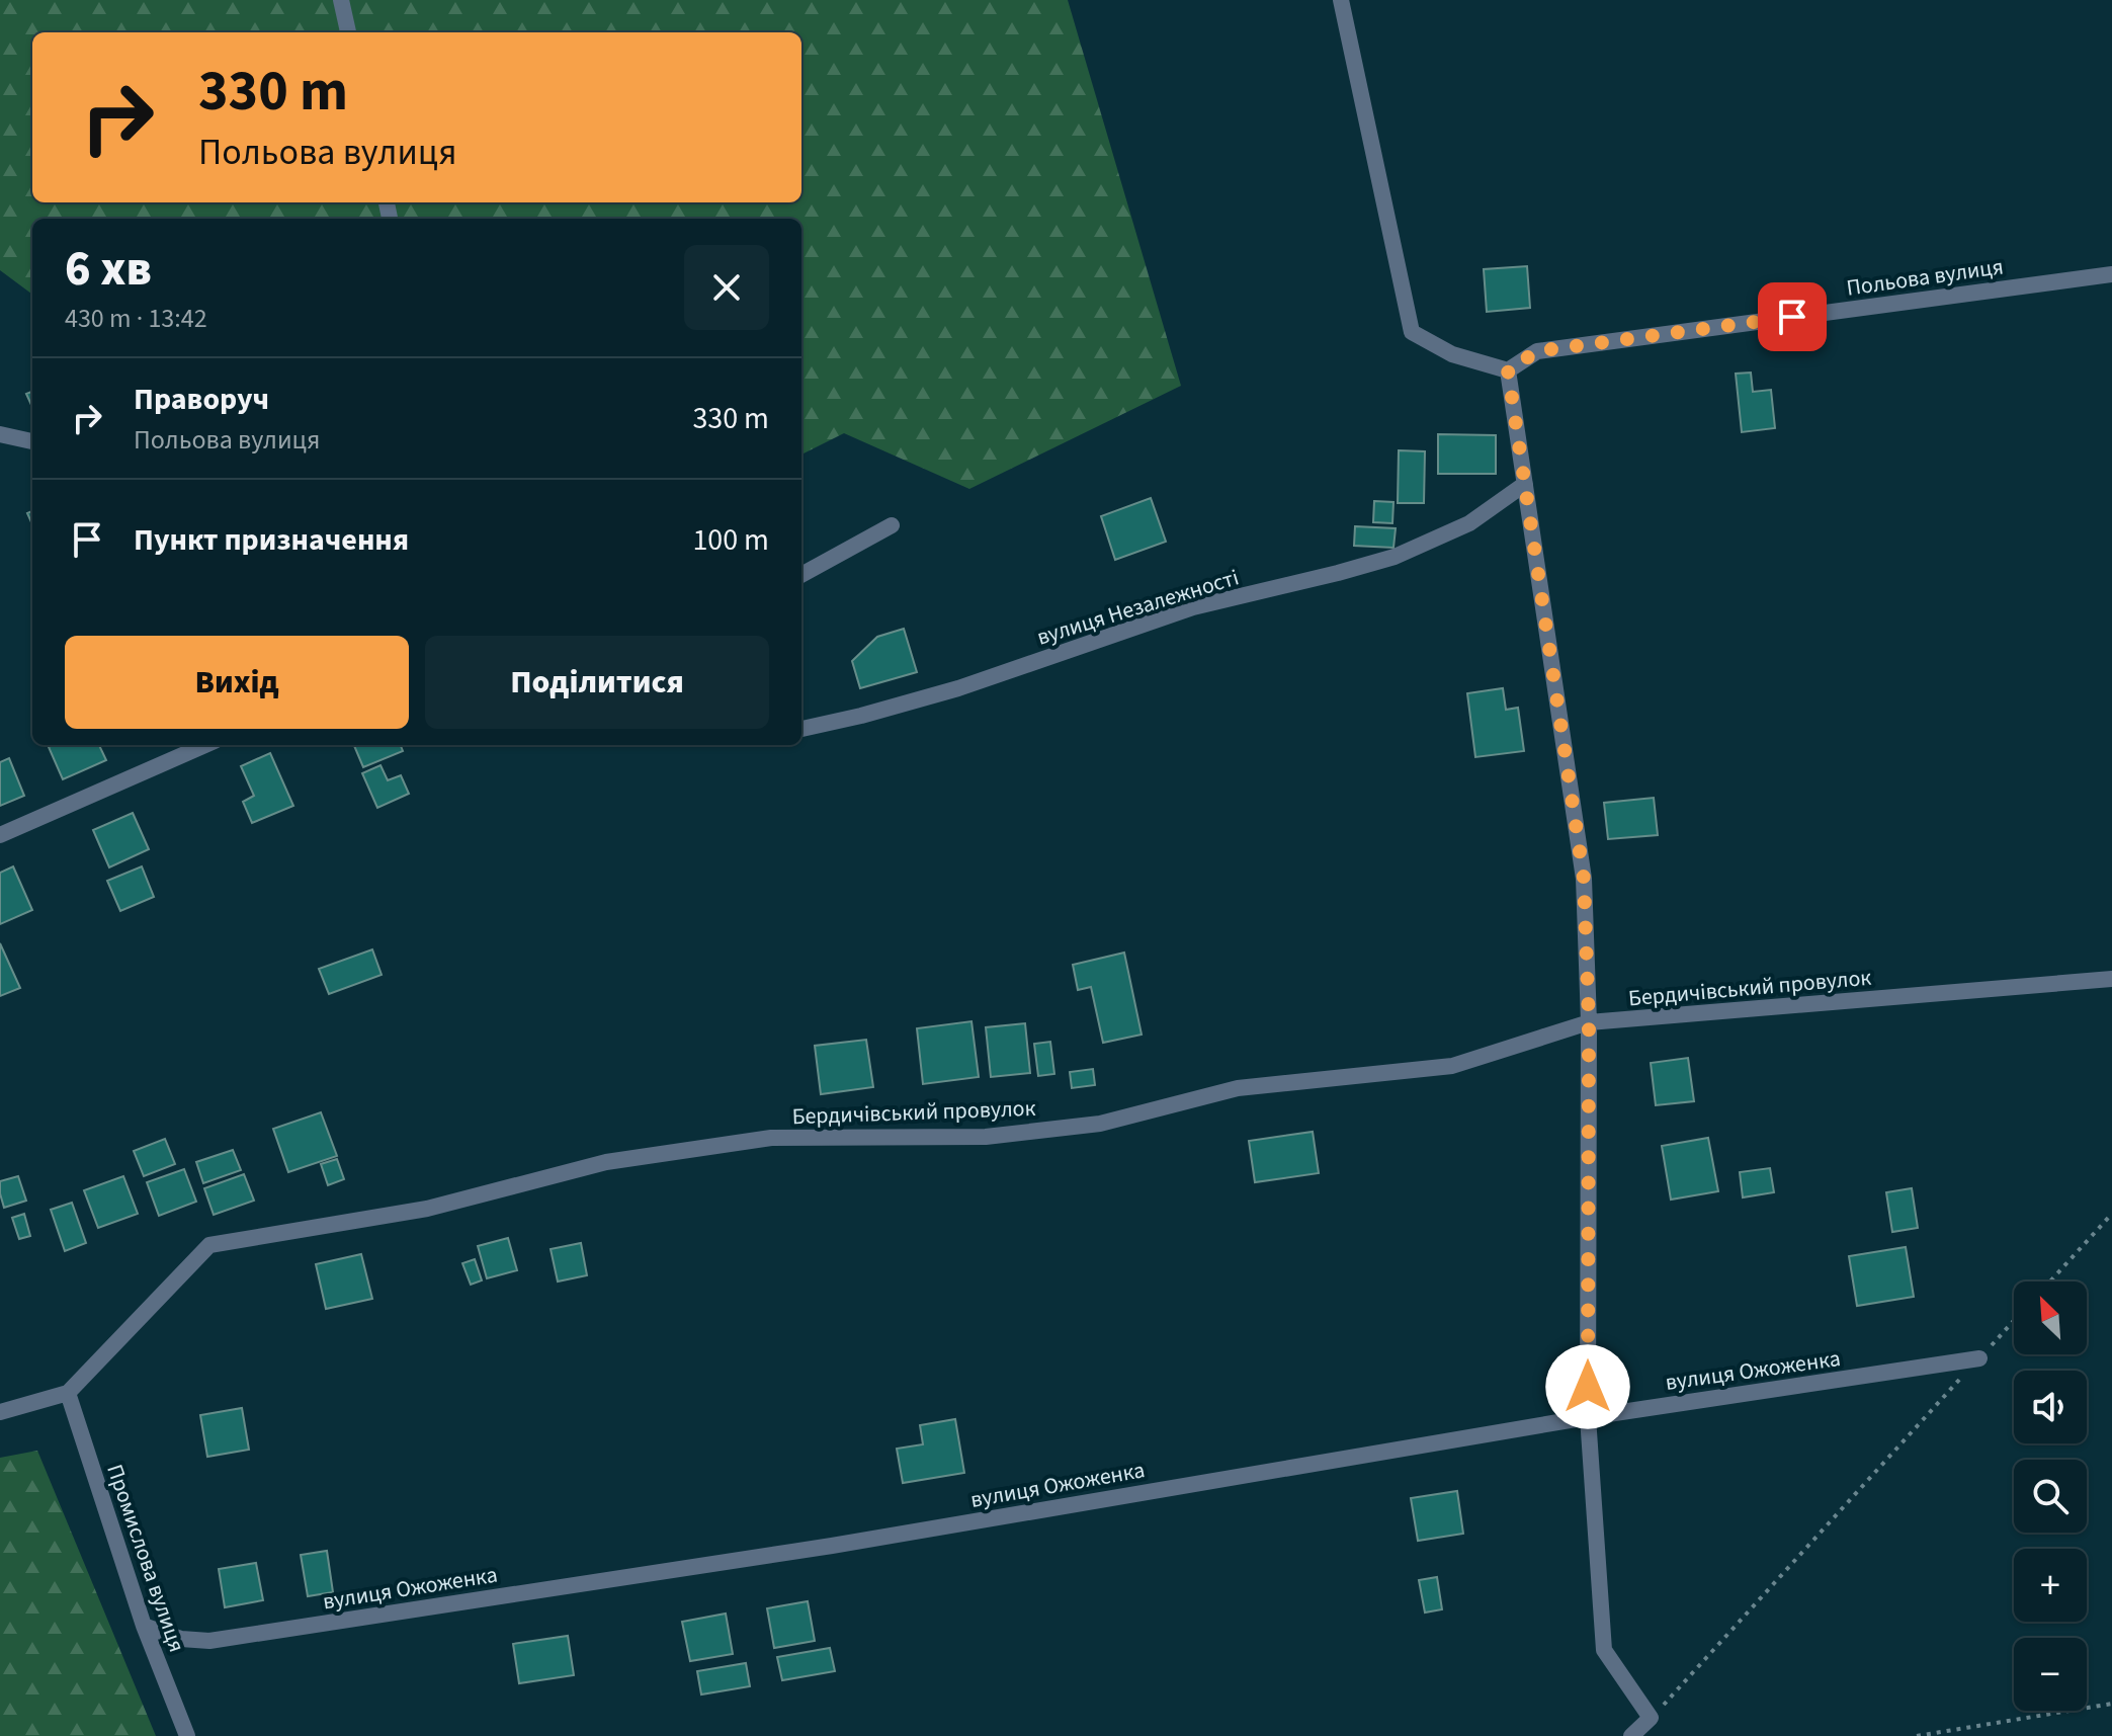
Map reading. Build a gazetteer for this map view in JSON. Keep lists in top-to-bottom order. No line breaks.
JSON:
{"streets":{"street":["Польова вулиця","вулиця Незалежності","Бердичівський провулок","вулиця Ожоженка","Промислова вулиця"]},"crossings":[["Бердичівський провулок","Промислова вулиця"],["вулиця Ожоженка","Промислова вулиця"]],"north":"top left","page":{"turn":["330 m","Польова вулиця"],"heading":["6 хв","430 m · 13:42"],"list":[{"name":"Праворуч","note":"Польова вулиця","value":"330 m"},{"name":"Пункт призначення","value":"100 m"}],"buttons":["Вихід","Поділитися"],"map_buttons":["+","−"]}}
